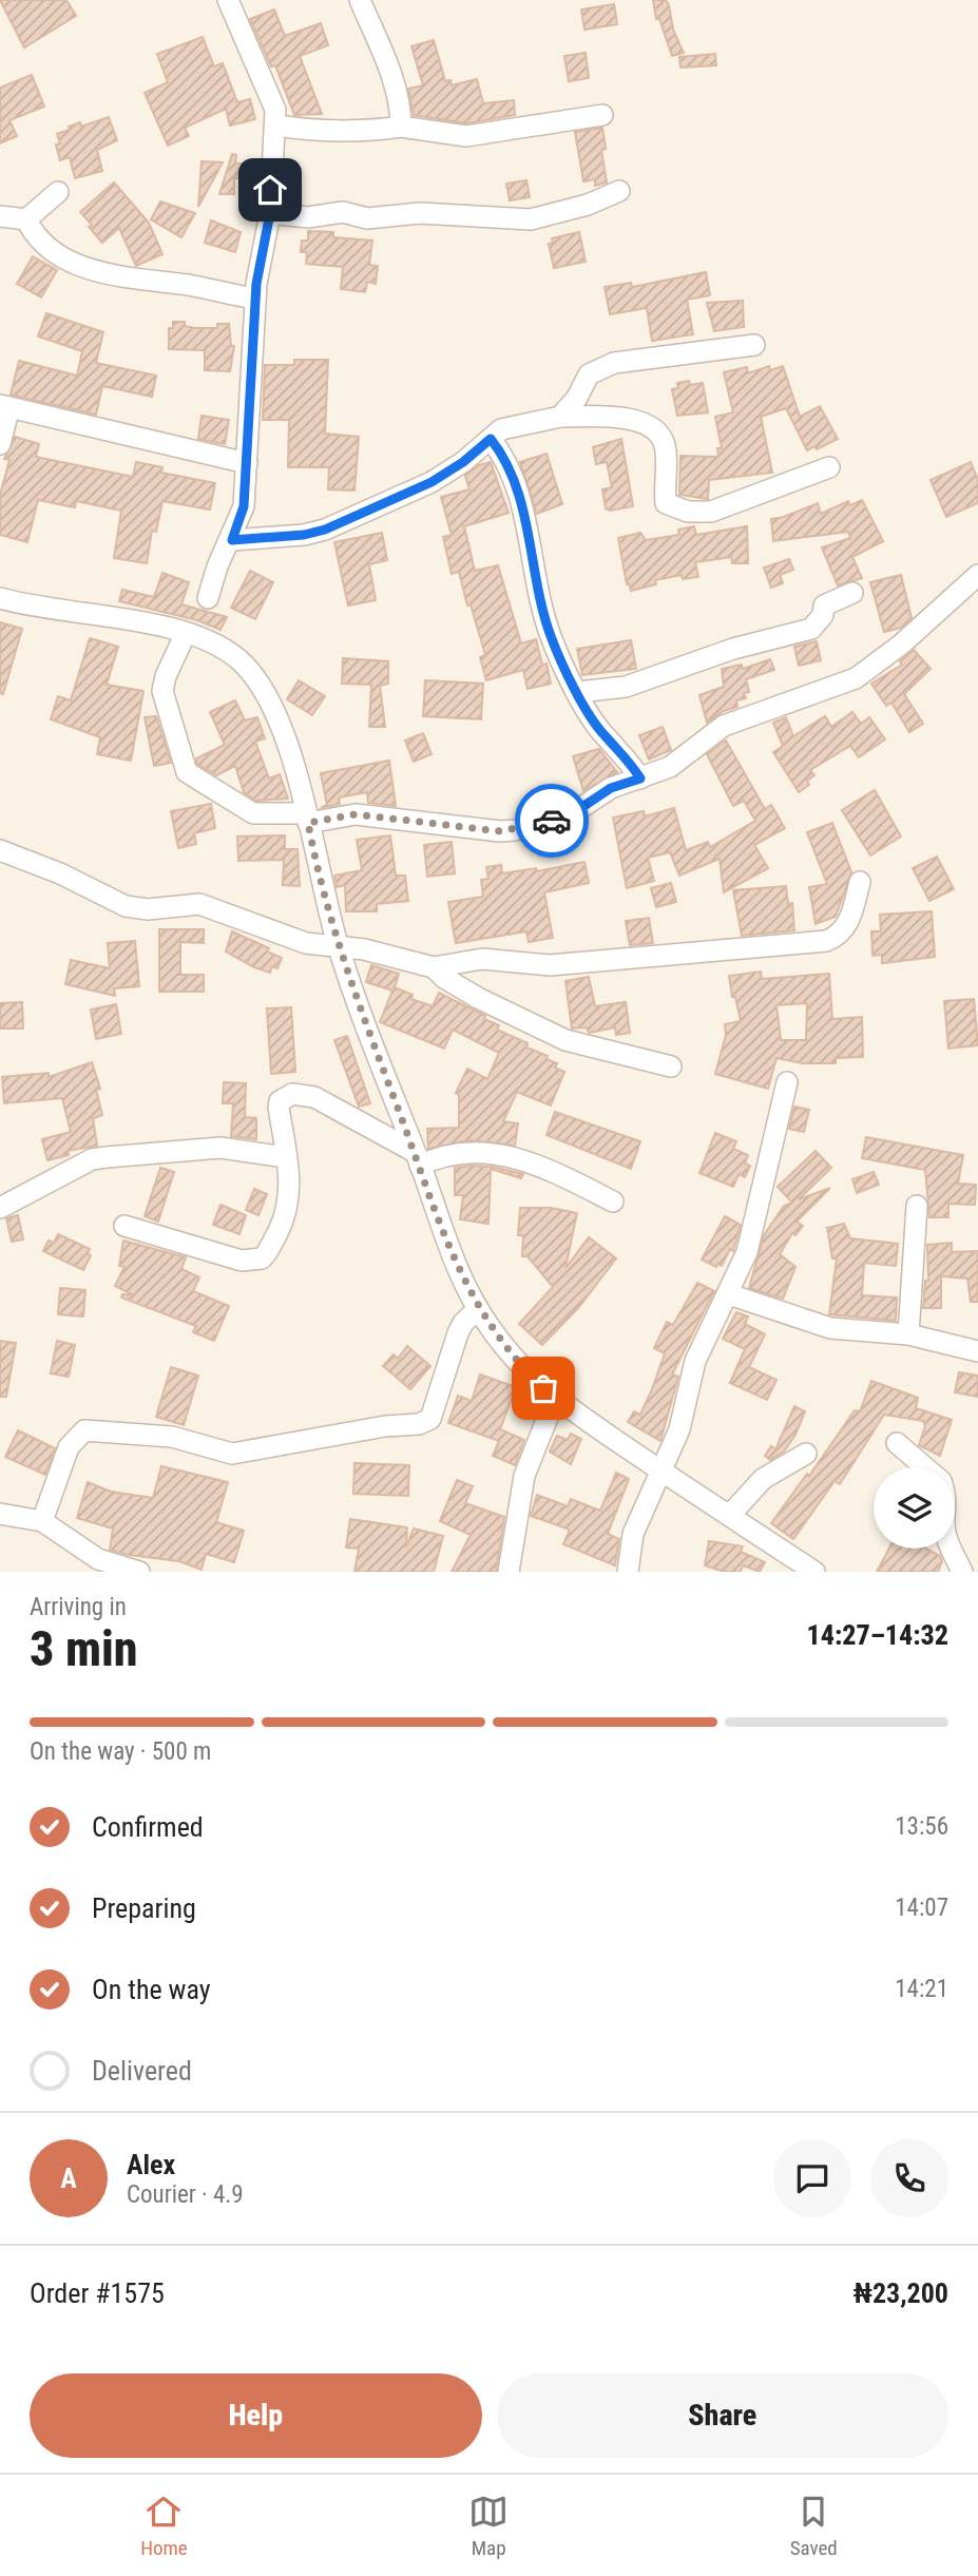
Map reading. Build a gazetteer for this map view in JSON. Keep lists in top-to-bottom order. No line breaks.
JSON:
{"page":{"heading":["3 min","Arriving in","14:27–14:32"],"panel":["Alex","Courier · 4.9","Order #1575","₦23,200"],"bar":"On the way · 500 m","list":[["Confirmed","13:56"],["Preparing","14:07"],["On the way","14:21"],"Delivered"],"round":"A","buttons":["Help","Share"],"tabs":["Home","Map","Saved"]}}
